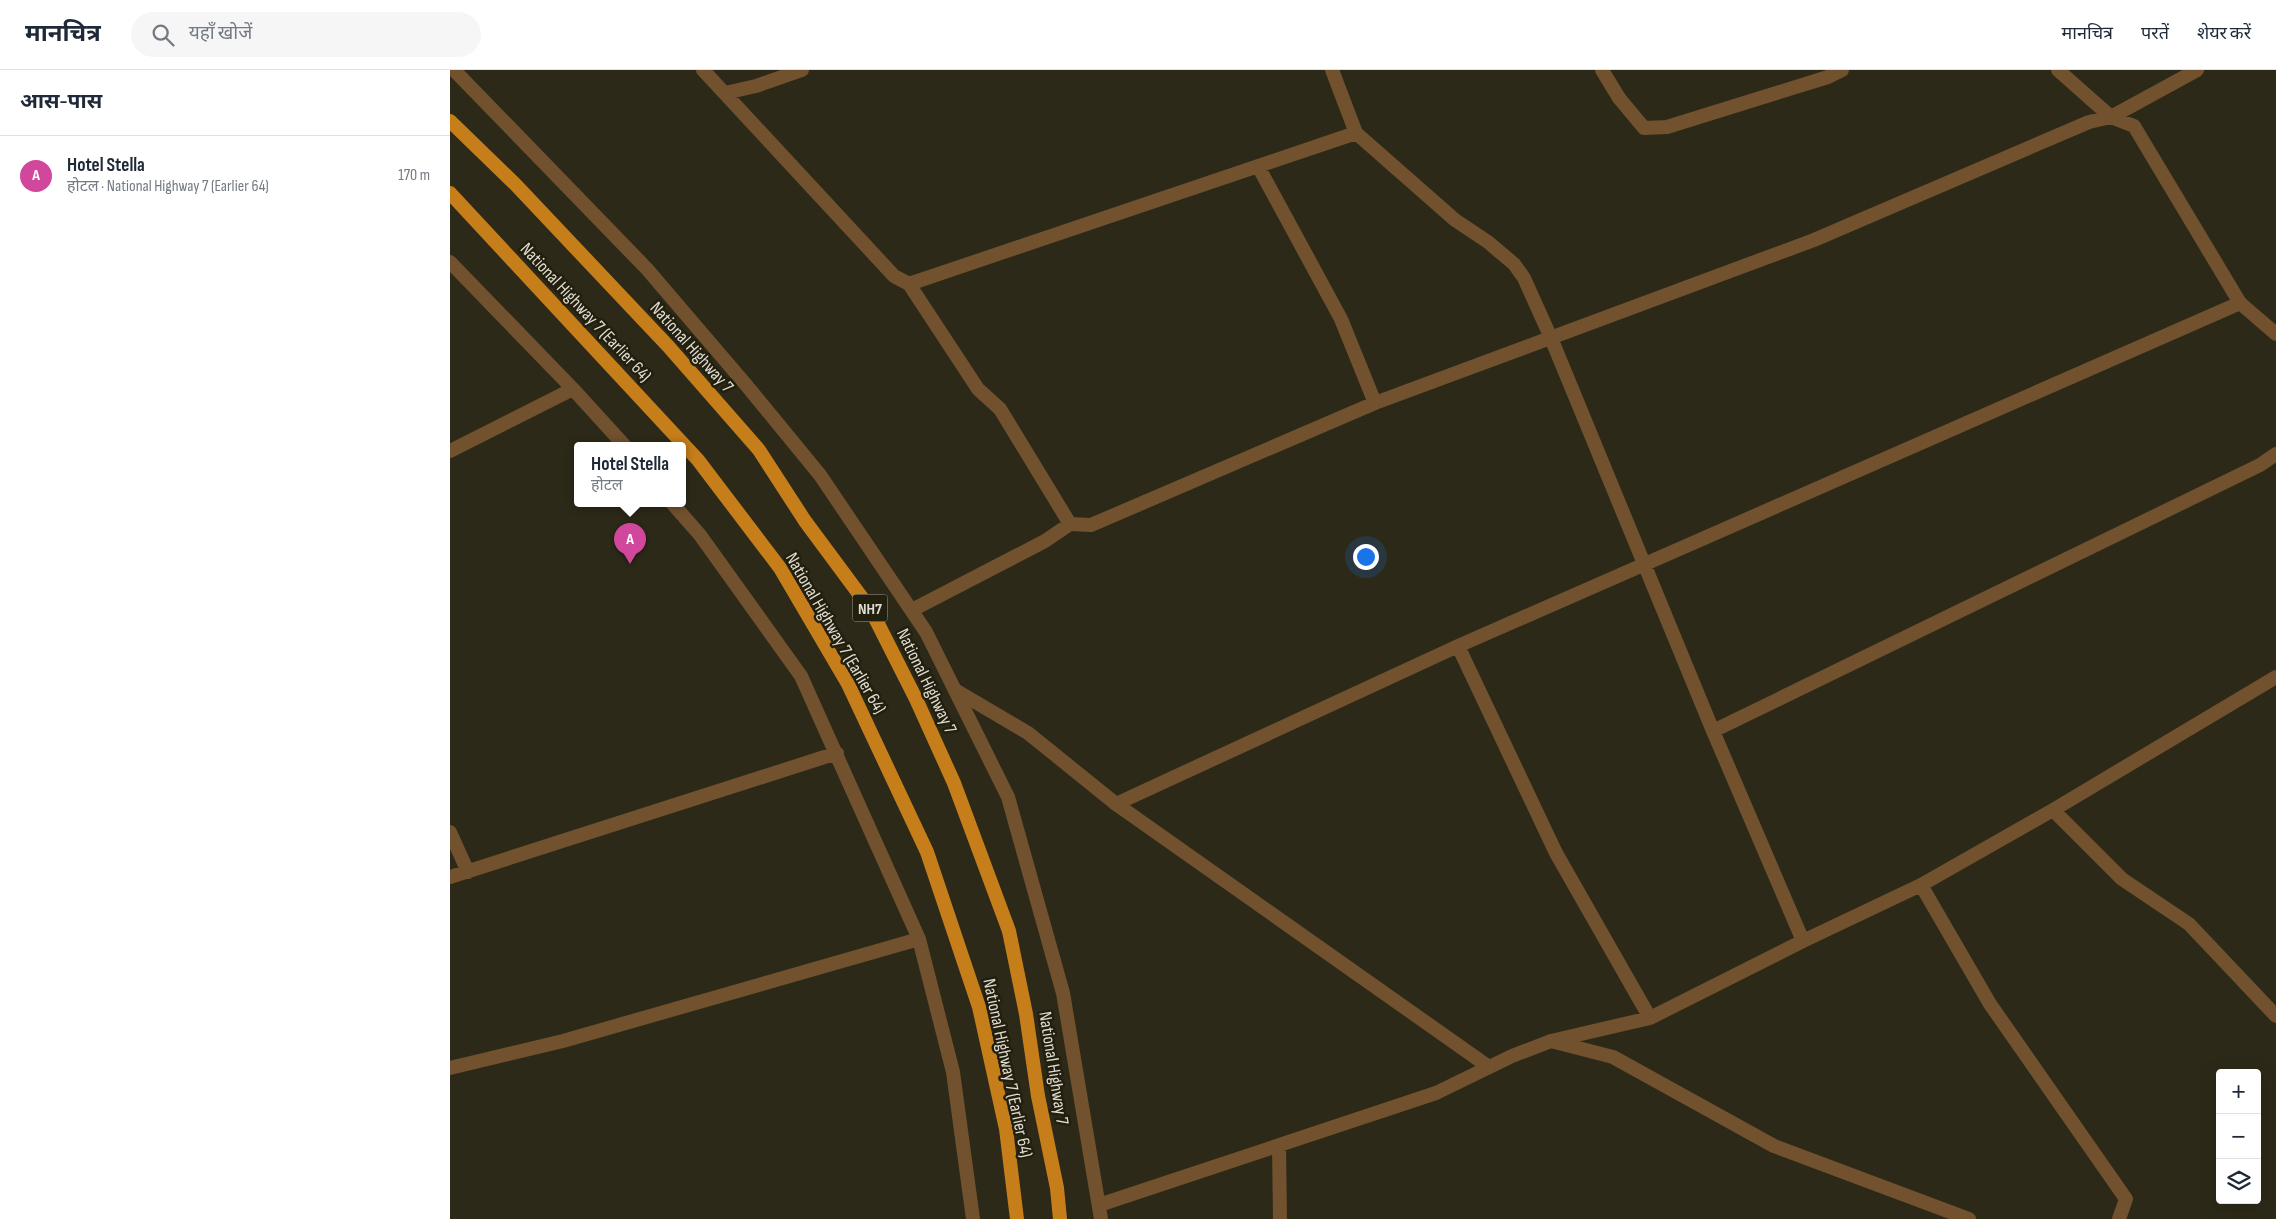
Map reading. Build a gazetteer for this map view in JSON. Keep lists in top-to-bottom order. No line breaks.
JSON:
{"streets":{"highway":["National Highway 7 (Earlier 64)","National Highway 7","NH7"]},"page":{"header":"मानचित्र","search":"यहाँ खोजें","nav":["मानचित्र","परतें","शेयर करें"],"heading":"आस-पास","list":[{"mark":"A","name":"Hotel Stella","note":"होटल · National Highway 7 (Earlier 64)","value":"170 m"}],"popup":["Hotel Stella","होटल"],"pins":"A","map_buttons":["+","−"]}}
